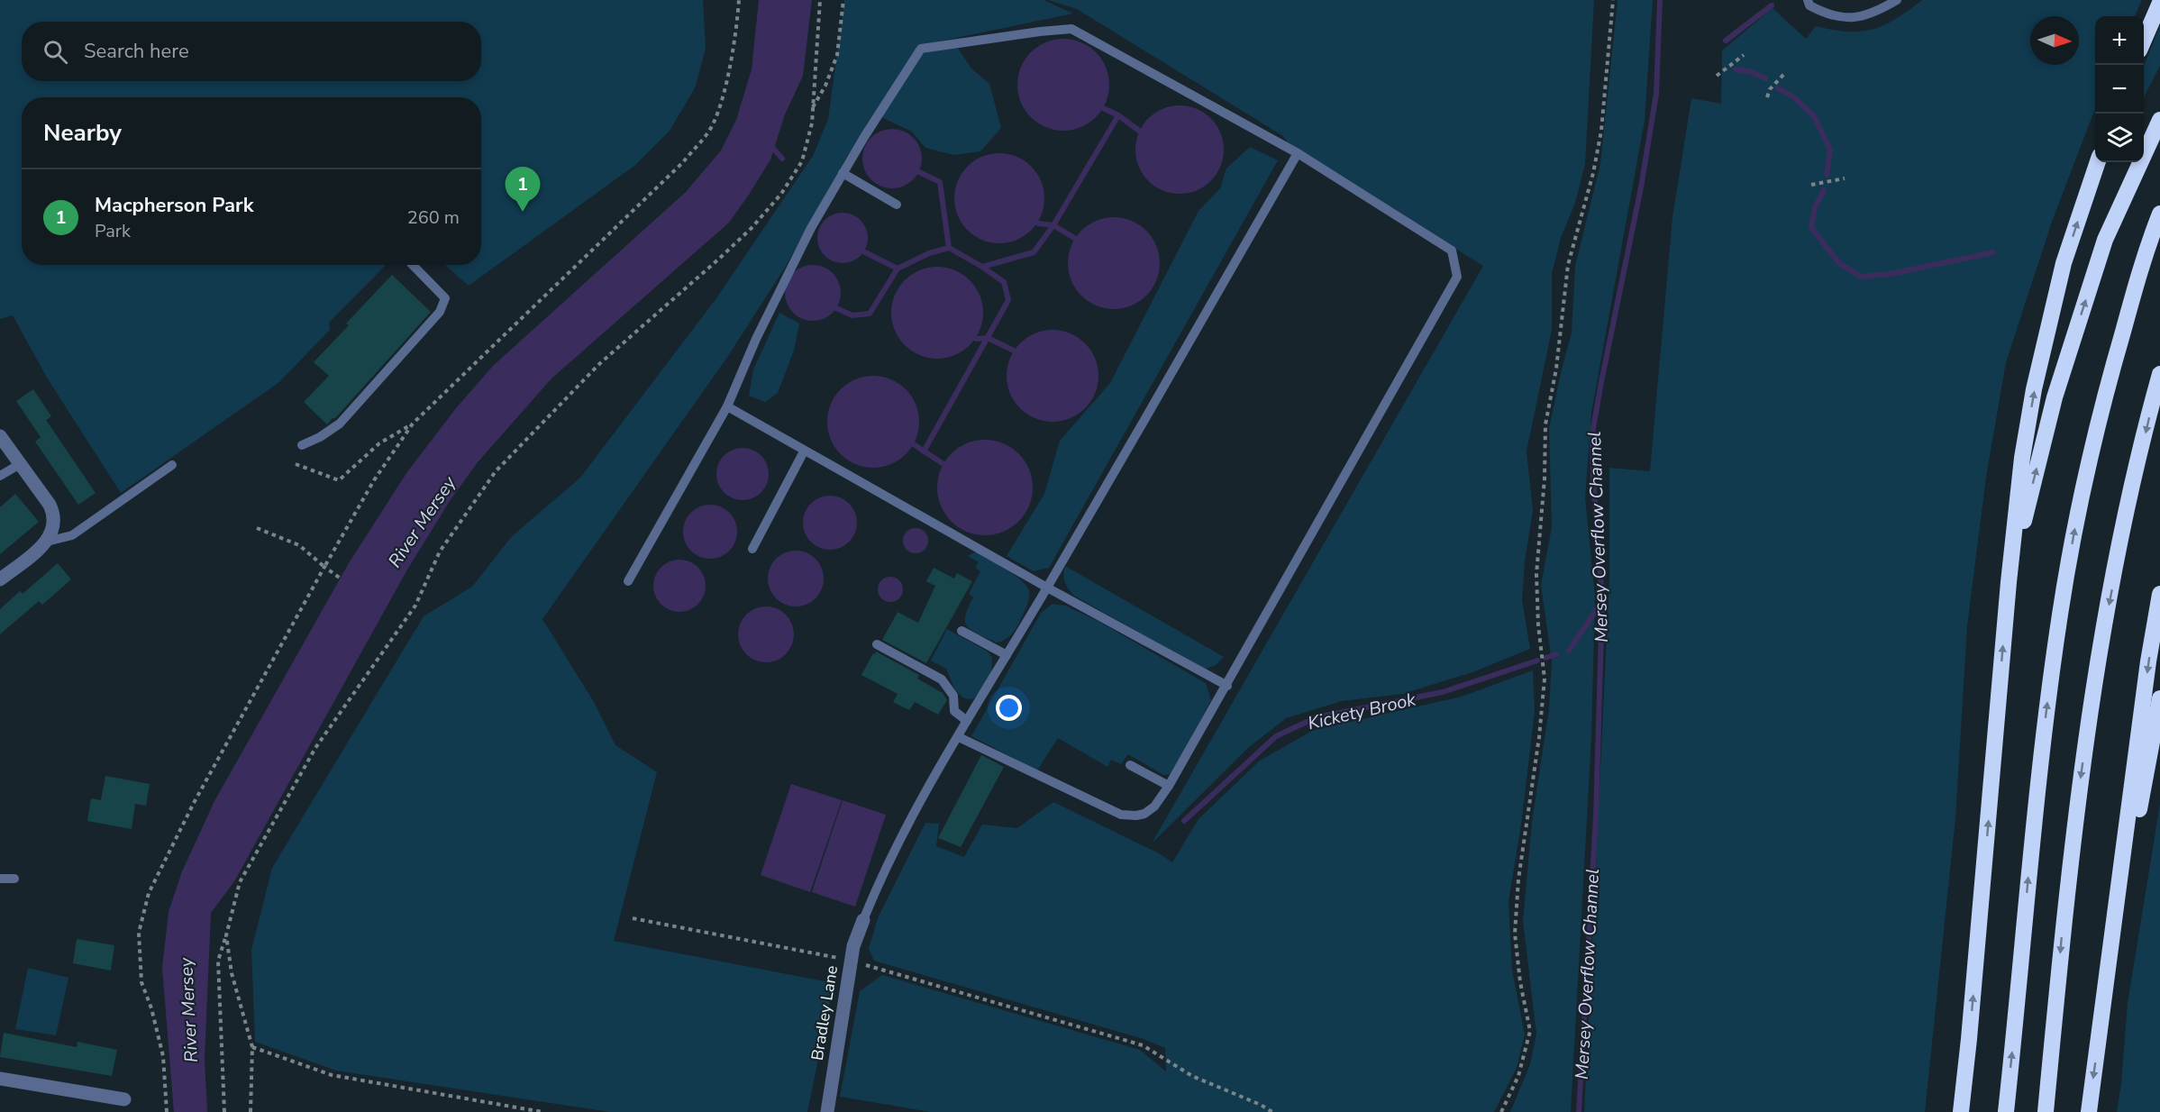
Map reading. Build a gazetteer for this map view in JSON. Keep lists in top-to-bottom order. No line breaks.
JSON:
{"streets":{"street":["Bradley Lane"]},"water":["River Mersey","Mersey Overflow Channel","Kickety Brook"],"north":"right","page":{"map_buttons":["+","−"],"search":"Search here","heading":"Nearby","pins":"1","list":[{"mark":"1","name":"Macpherson Park","note":"Park","value":"260 m"}]}}
